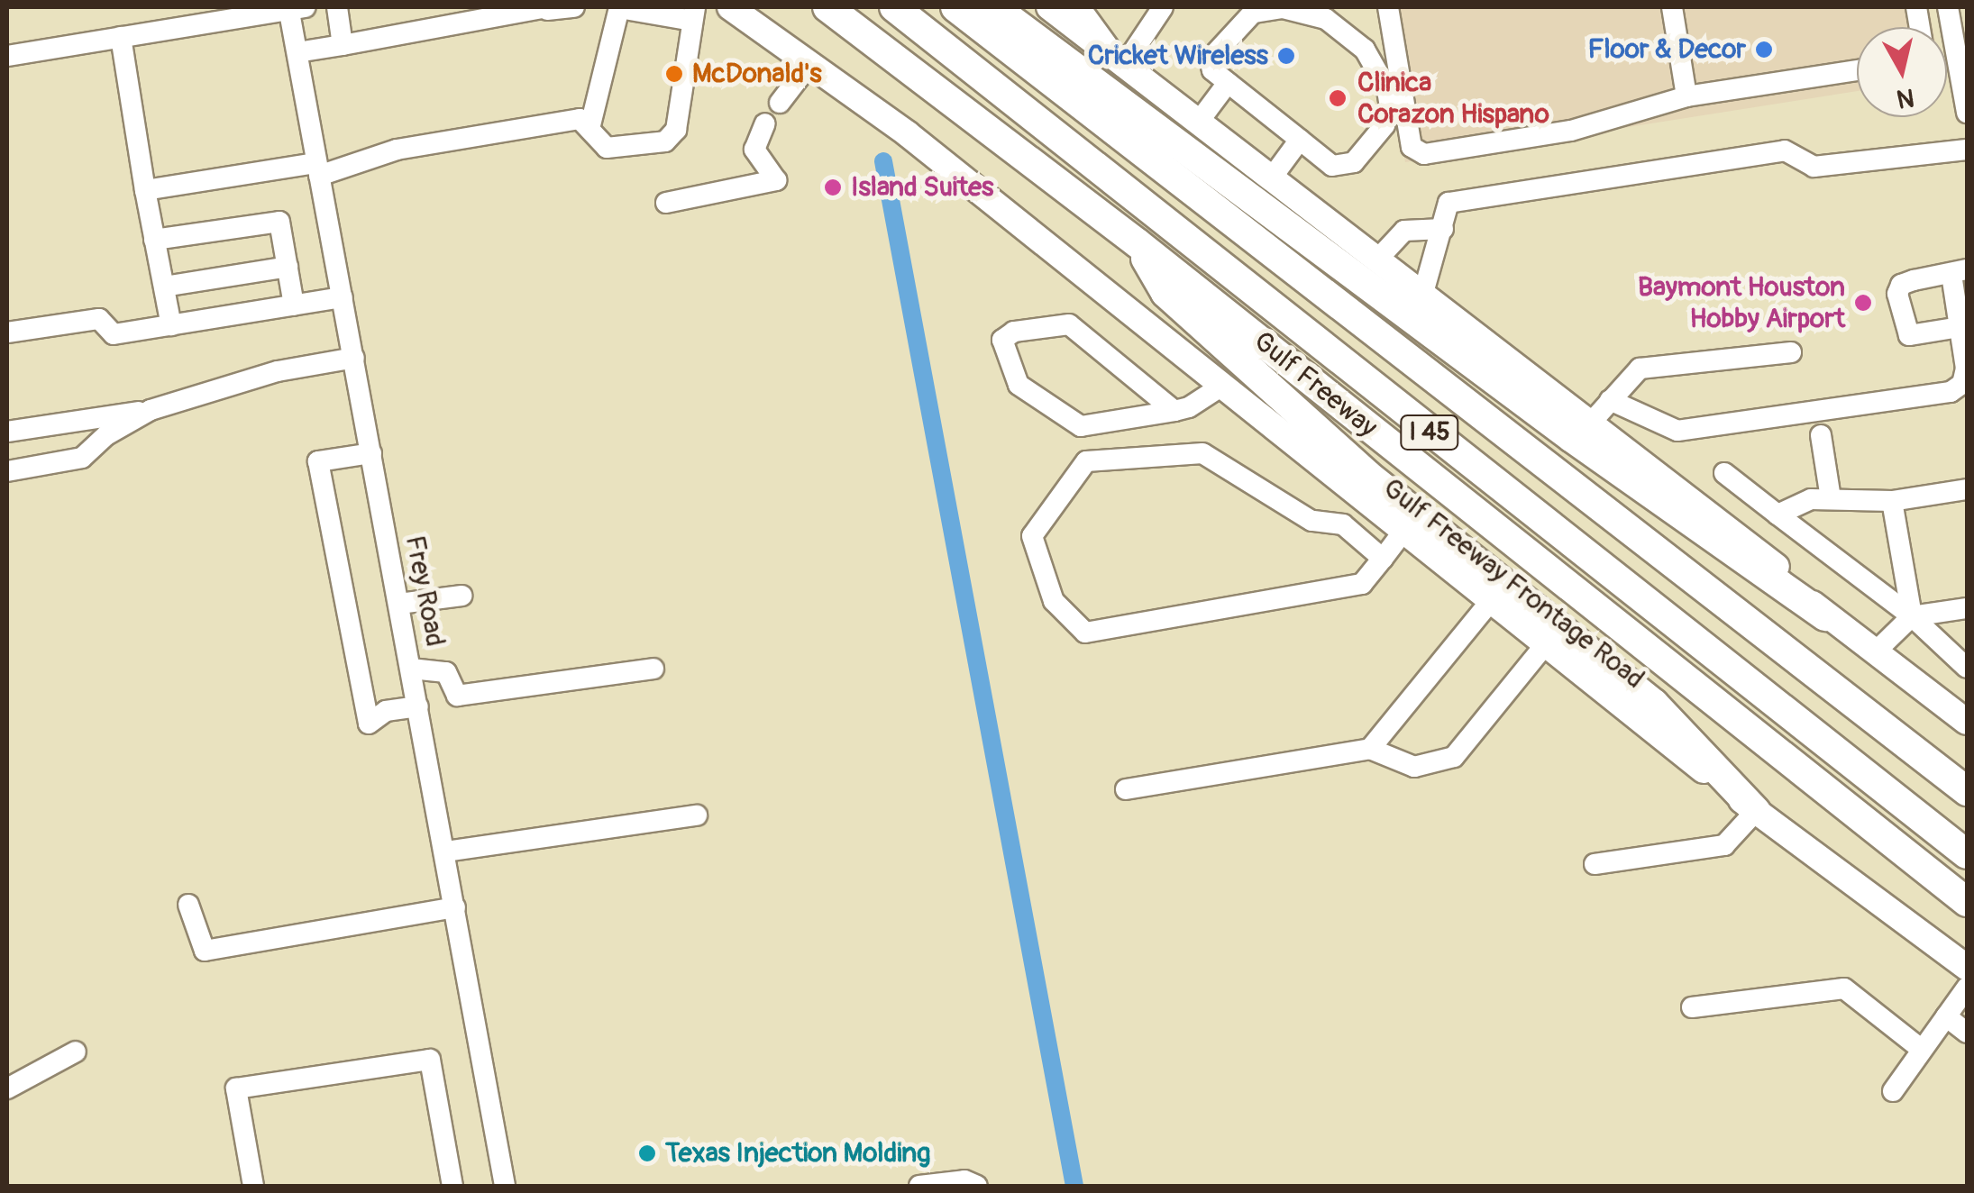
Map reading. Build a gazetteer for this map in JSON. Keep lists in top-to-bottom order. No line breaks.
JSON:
{"streets":{"highway":["Gulf Freeway","I 45"],"main road":["Gulf Freeway Frontage Road"],"street":["Frey Road"]},"places":["Floor & Decor","Cricket Wireless","McDonald's","Clinica Corazon Hispano","Island Suites","Baymont Houston Hobby Airport","Texas Injection Molding"],"north":"bottom"}
